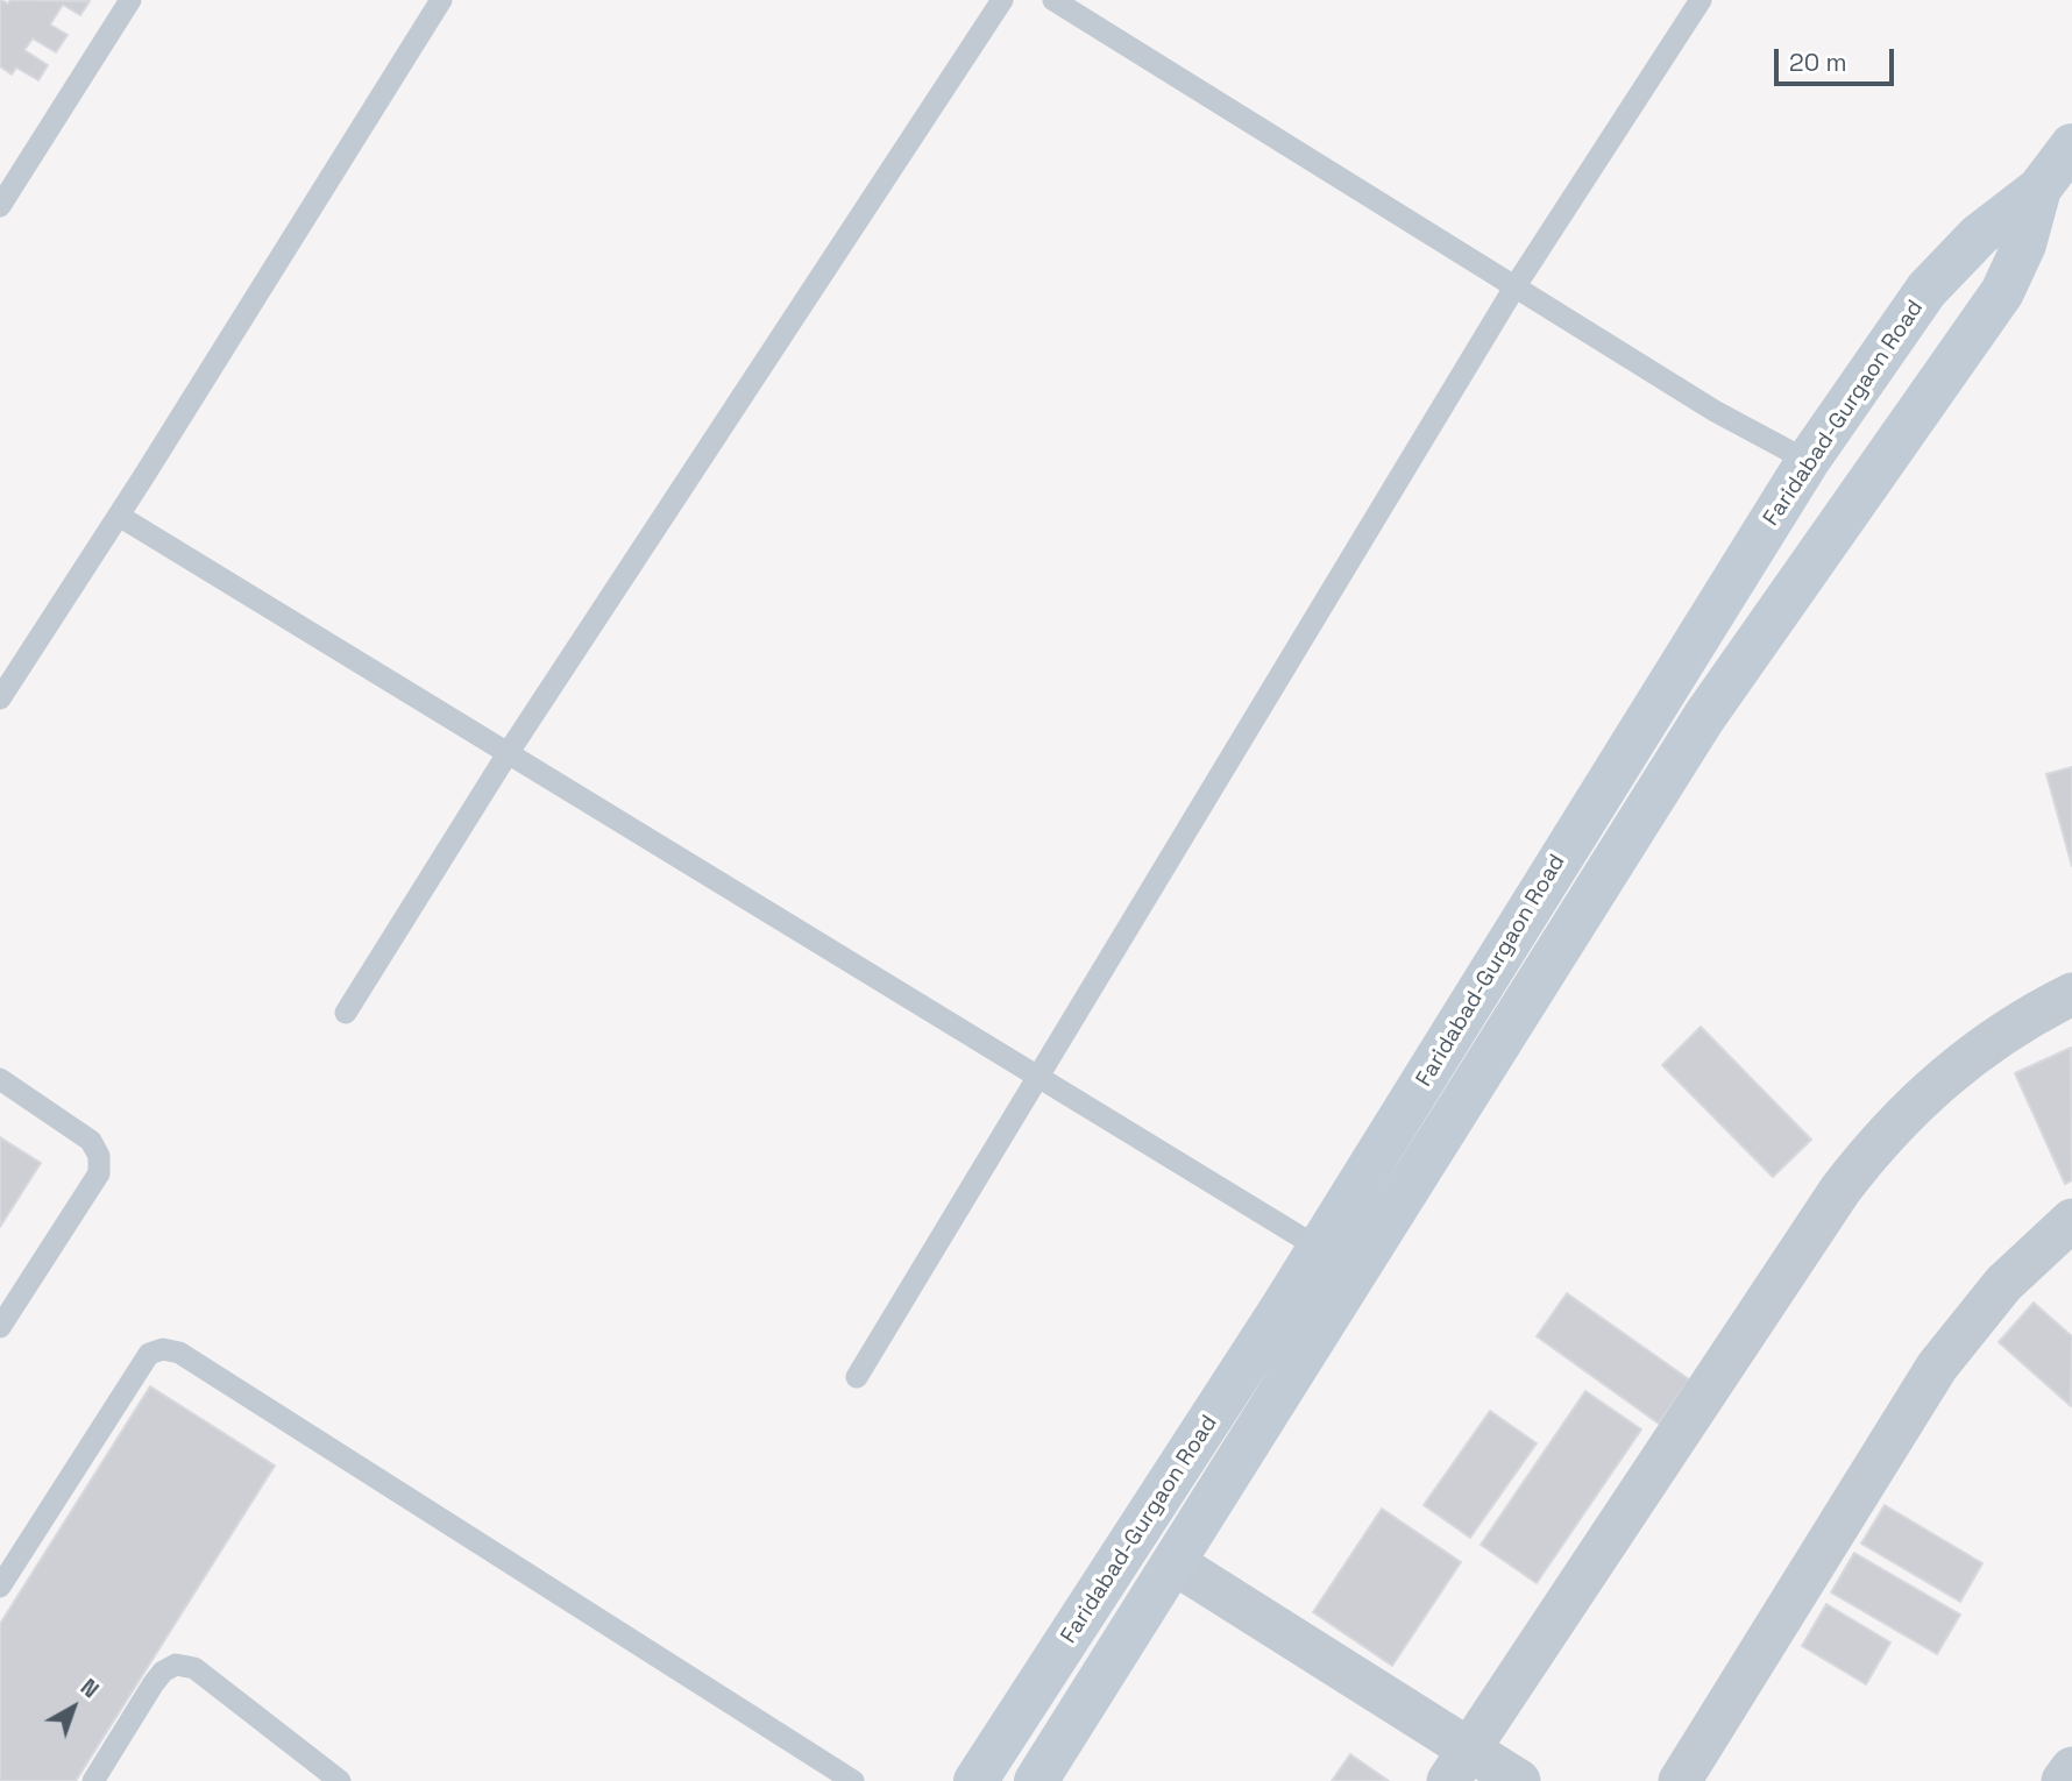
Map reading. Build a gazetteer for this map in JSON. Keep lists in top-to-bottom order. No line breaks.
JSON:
{"streets":{"main road":["Faridabad-Gurgaon Road"]},"scale_bar":"20 m","north":"top right"}
